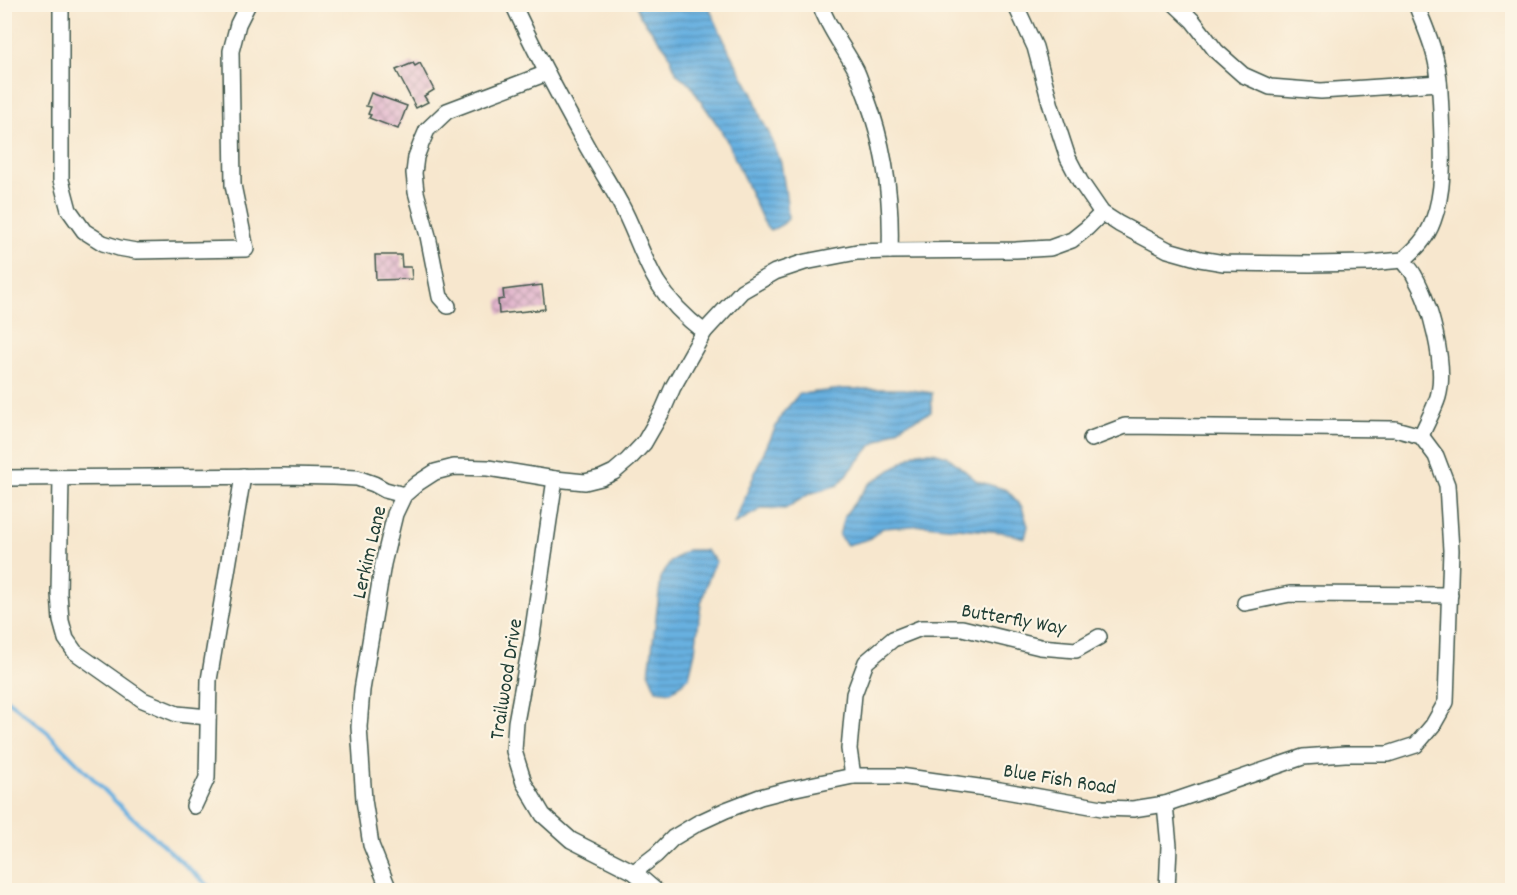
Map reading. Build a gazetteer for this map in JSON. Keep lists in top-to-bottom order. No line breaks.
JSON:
{"streets":{"street":["Lerkim Lane","Butterfly Way","Trailwood Drive","Blue Fish Road"]},"crossings":[["Lerkim Lane","Trailwood Drive"],["Butterfly Way","Blue Fish Road"],["Trailwood Drive","Blue Fish Road"]]}
